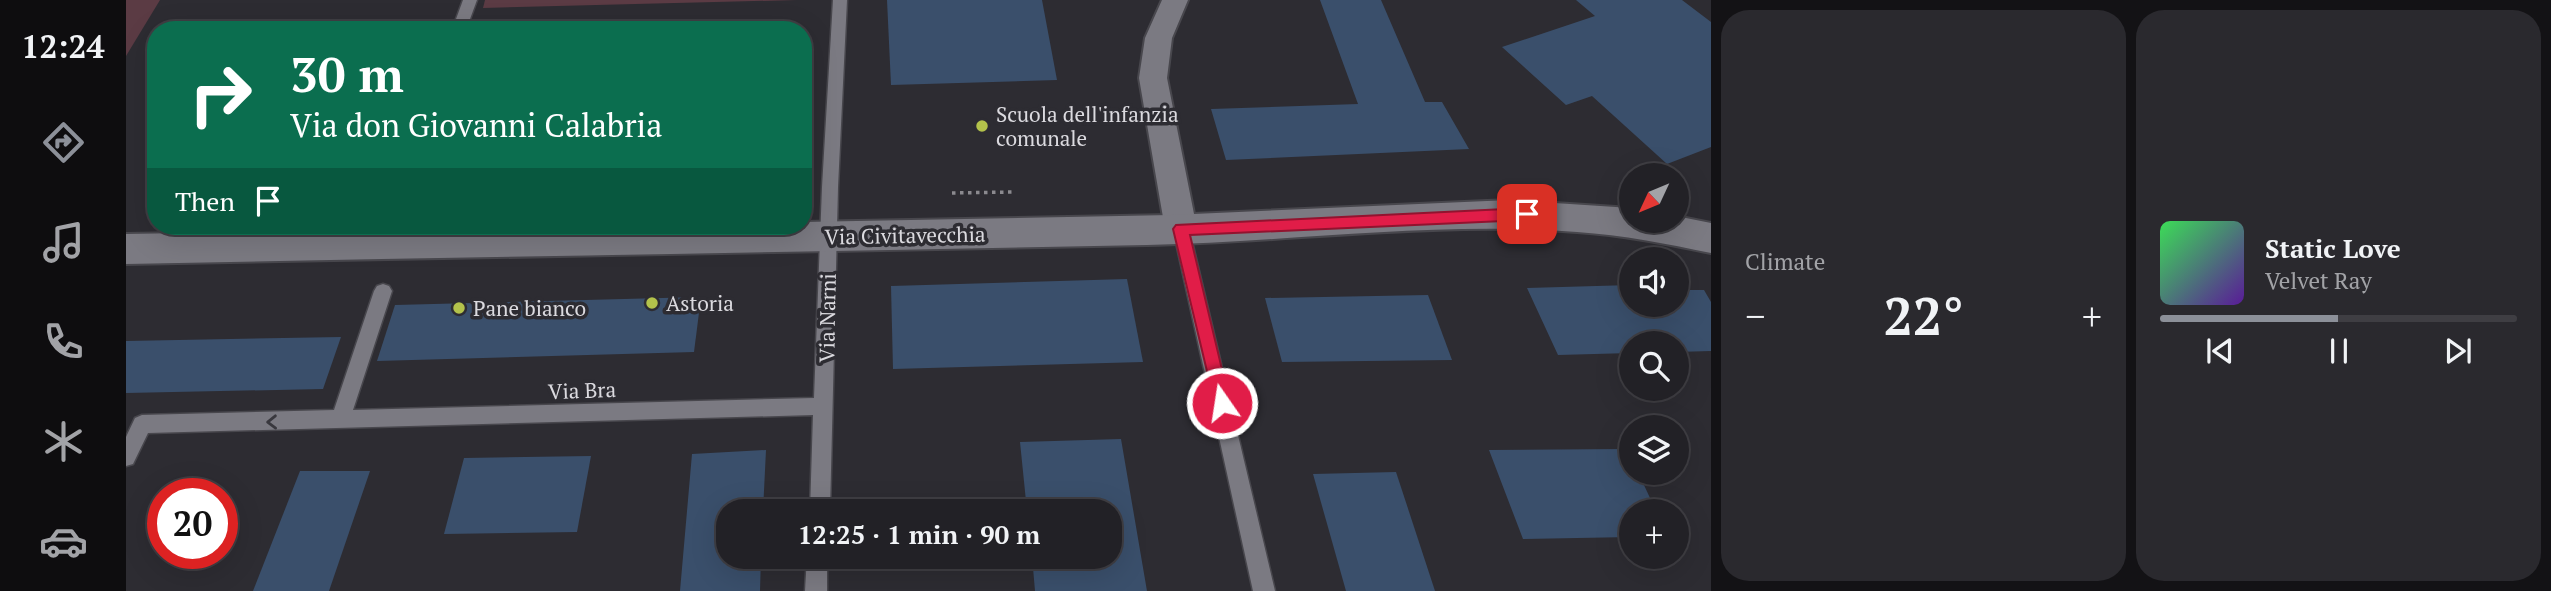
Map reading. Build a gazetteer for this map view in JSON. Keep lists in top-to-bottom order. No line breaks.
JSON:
{"streets":{"street":["Via Civitavecchia"],"lane":["Via Narni","Via Bra"]},"crossings":[["Via Civitavecchia","Via Narni"],["Via Narni","Via Bra"]],"places":["Scuola dell'infanzia comunale","Astoria","Pane bianco"],"north":"bottom left","page":{"tabs":"12:24","tile":"Climate","turn":["30 m","Via don Giovanni Calabria"],"map_buttons":"+","then":"Then","song":["Static Love","Velvet Ray"],"heat":["−","22°","+"],"limit":"20","trip":"12:25 · 1 min · 90 m"}}
